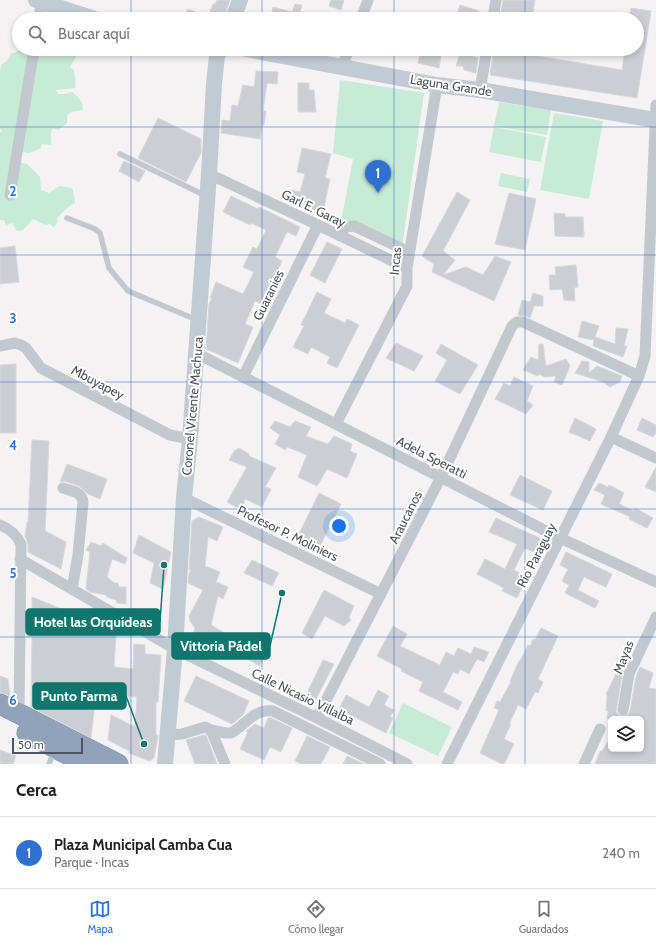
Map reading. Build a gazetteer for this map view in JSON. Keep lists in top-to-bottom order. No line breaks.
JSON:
{"streets":{"street":["Laguna Grande","Garl E. Garay","Incas","Guaranies","Mbuyapey","Coronel Vicente Machuca","Adela Speratti","Araucanos","Profesor P. Moliniers","Río Paraguay","Mayas","Calle Nicasio Villalba"]},"crossings":[["Laguna Grande","Incas"],["Laguna Grande","Río Paraguay"],["Garl E. Garay","Incas"],["Garl E. Garay","Guaranies"],["Garl E. Garay","Coronel Vicente Machuca"],["Incas","Adela Speratti"],["Guaranies","Adela Speratti"],["Mbuyapey","Coronel Vicente Machuca"],["Coronel Vicente Machuca","Adela Speratti"],["Coronel Vicente Machuca","Profesor P. Moliniers"],["Coronel Vicente Machuca","Calle Nicasio Villalba"],["Adela Speratti","Araucanos"],["Adela Speratti","Río Paraguay"],["Araucanos","Profesor P. Moliniers"],["Araucanos","Río Paraguay"],["Araucanos","Calle Nicasio Villalba"]],"places":["Hotel las Orquídeas","Vittoria Pádel","Punto Farma"],"scale_bar":"50 m","page":{"search":"Buscar aquí","pins":"1","scale":"50 m","heading":"Cerca","list":[{"mark":"1","name":"Plaza Municipal Camba Cua","note":"Parque · Incas","value":"240 m"}],"nav":["Mapa","Cómo llegar","Guardados"]},"grid":{"rows":["2","3","4","5","6"]}}
